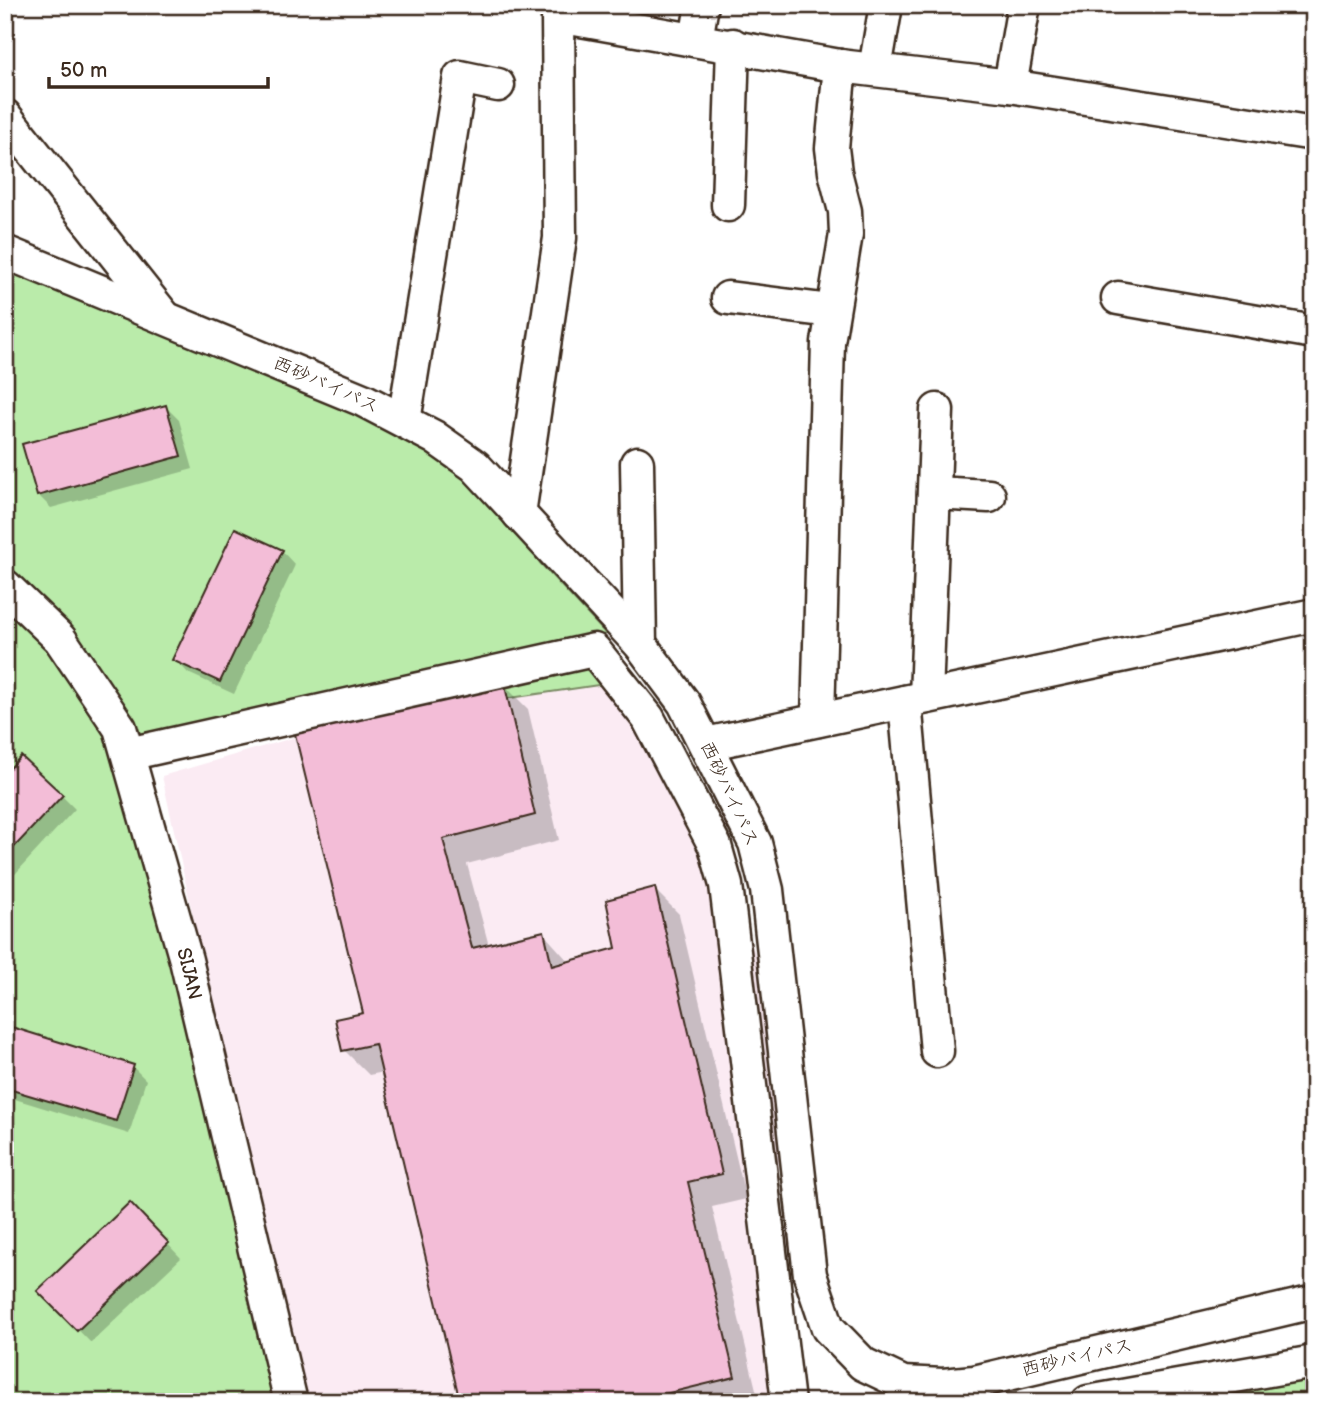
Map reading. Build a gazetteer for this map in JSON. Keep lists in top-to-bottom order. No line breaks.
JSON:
{"streets":{"street":["西砂バイパス","SIJAN"]},"scale_bar":"50 m"}
